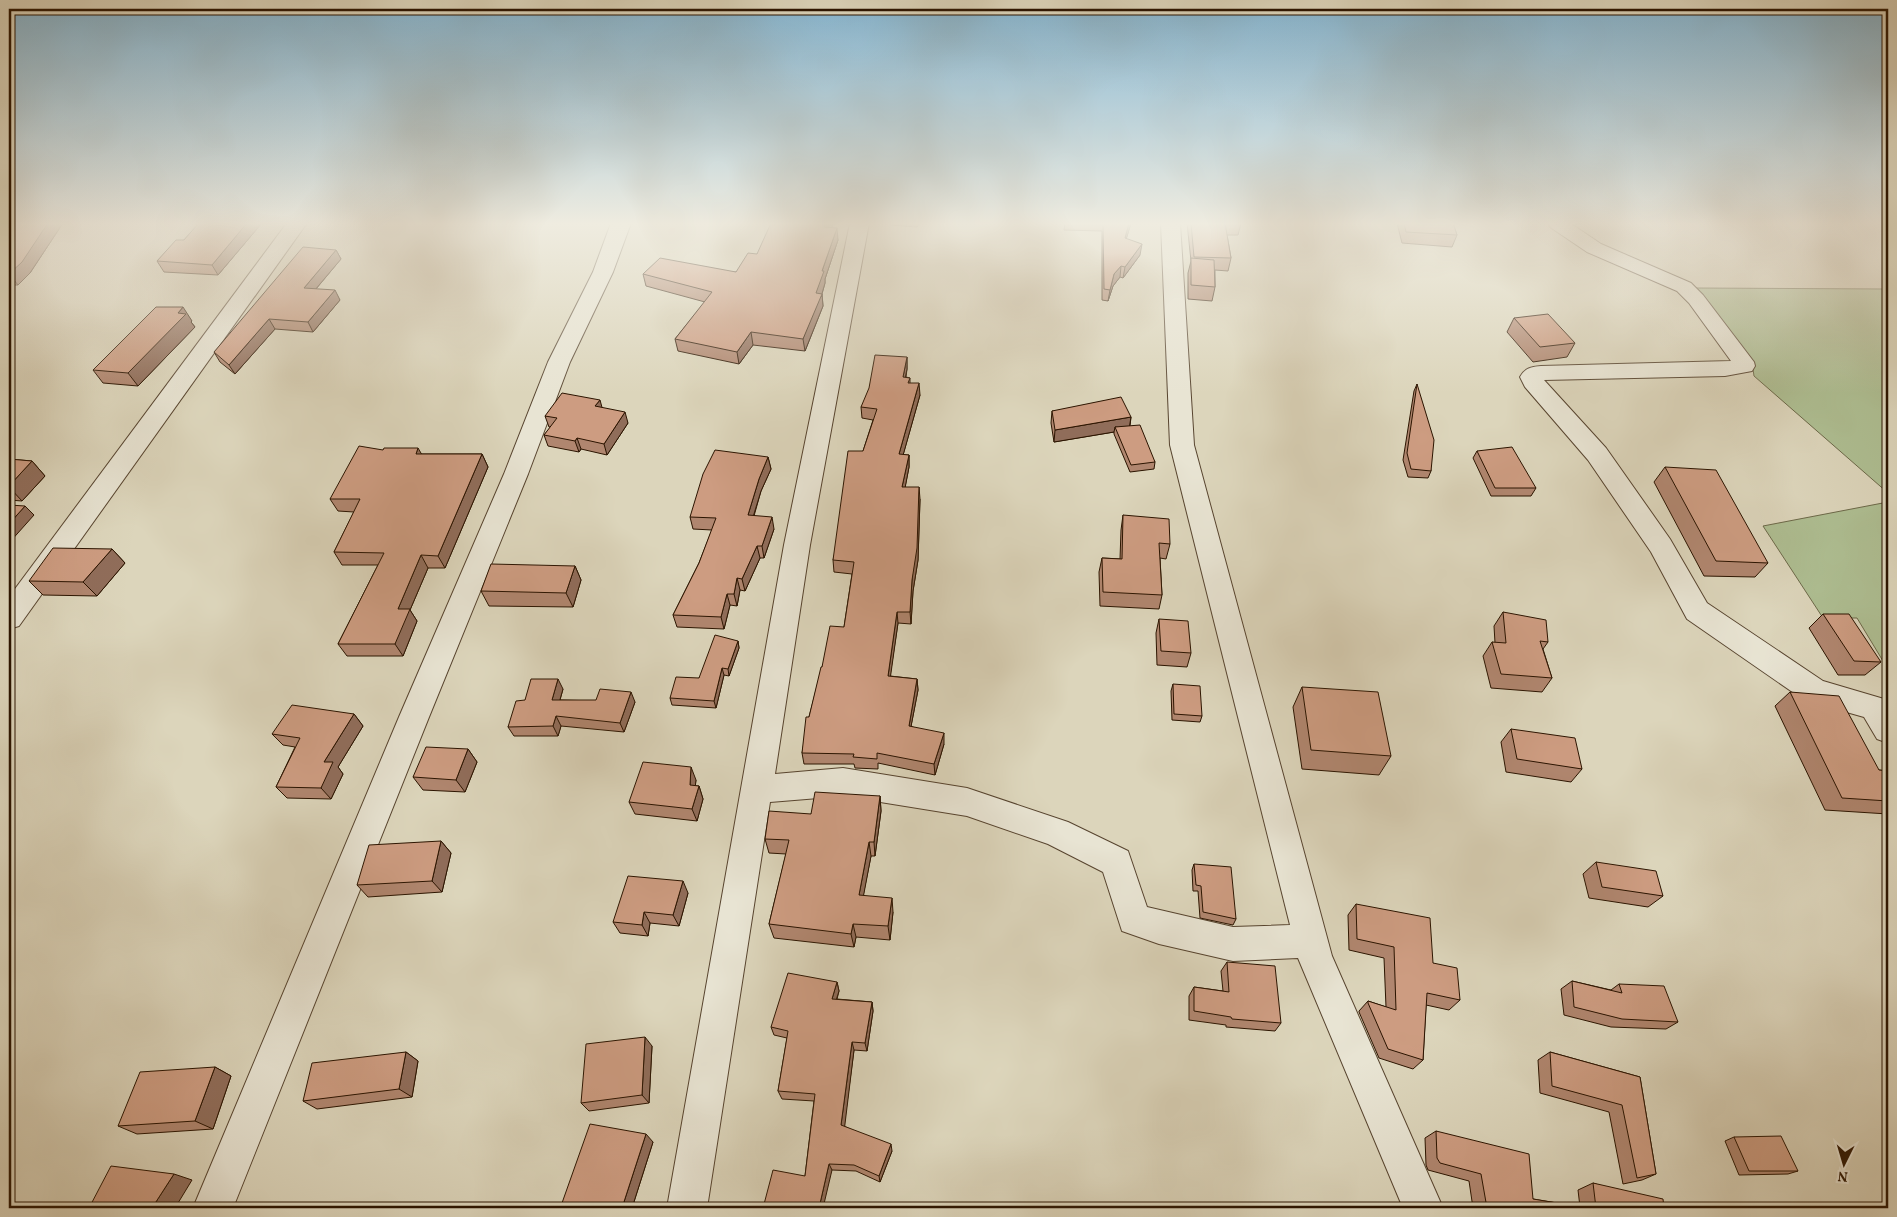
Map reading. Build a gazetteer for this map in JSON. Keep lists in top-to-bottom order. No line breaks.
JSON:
{"north":"bottom"}
